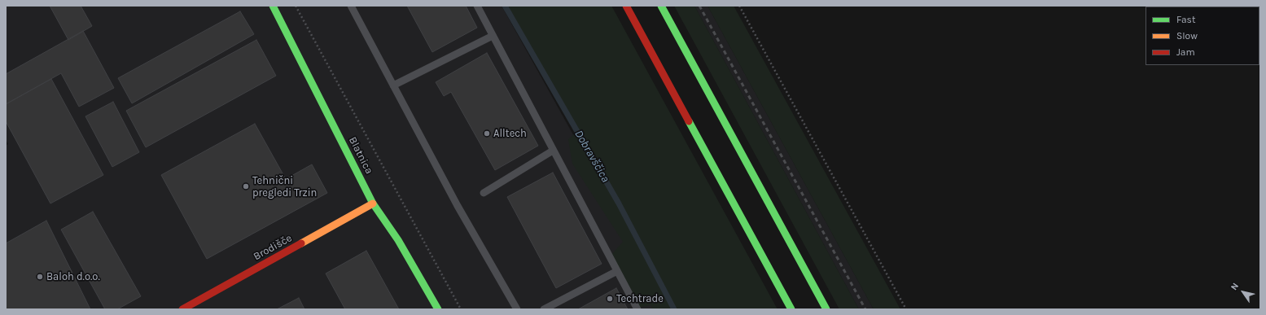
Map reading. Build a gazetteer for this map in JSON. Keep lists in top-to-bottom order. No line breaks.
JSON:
{"streets":{"main road":["Blatnica","Brodišče"]},"crossings":[["Blatnica","Brodišče"]],"water":["Dobravščica"],"places":["Alltech","Tehnični pregledi Trzin","Baloh d.o.o.","Techtrade"],"legend":["Fast","Slow","Jam"],"north":"top left"}
